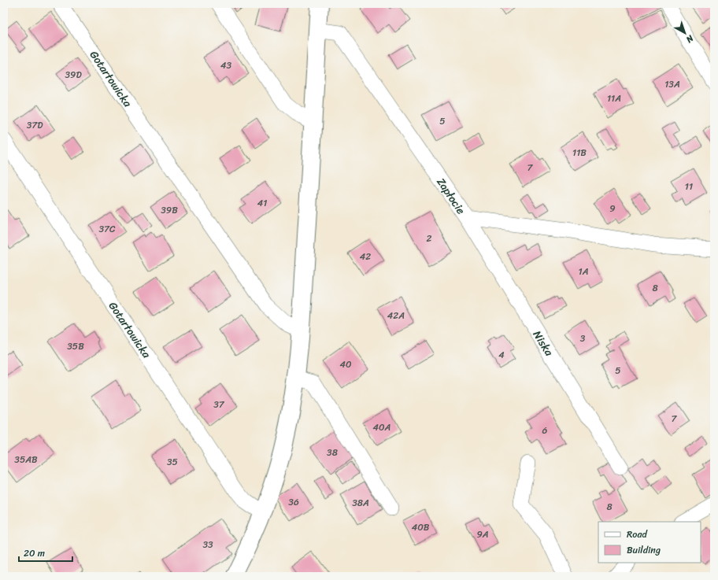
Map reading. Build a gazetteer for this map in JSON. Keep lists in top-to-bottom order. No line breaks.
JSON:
{"streets":{"street":["Gotartowicka","Zapłocie","Niska"]},"crossings":[["Zapłocie","Niska"]],"house_numbers":["43","39D","13A","11A","5","37D","11B","7","11","41","9","39B","37C","2","42","1A","8","42A","3","35B","4","40","5","37","7","40A","6","38","35AB","35","36","38A","8","40B","9A","33"],"legend":["Road","Building"],"scale_bar":"20 m","north":"bottom right"}
